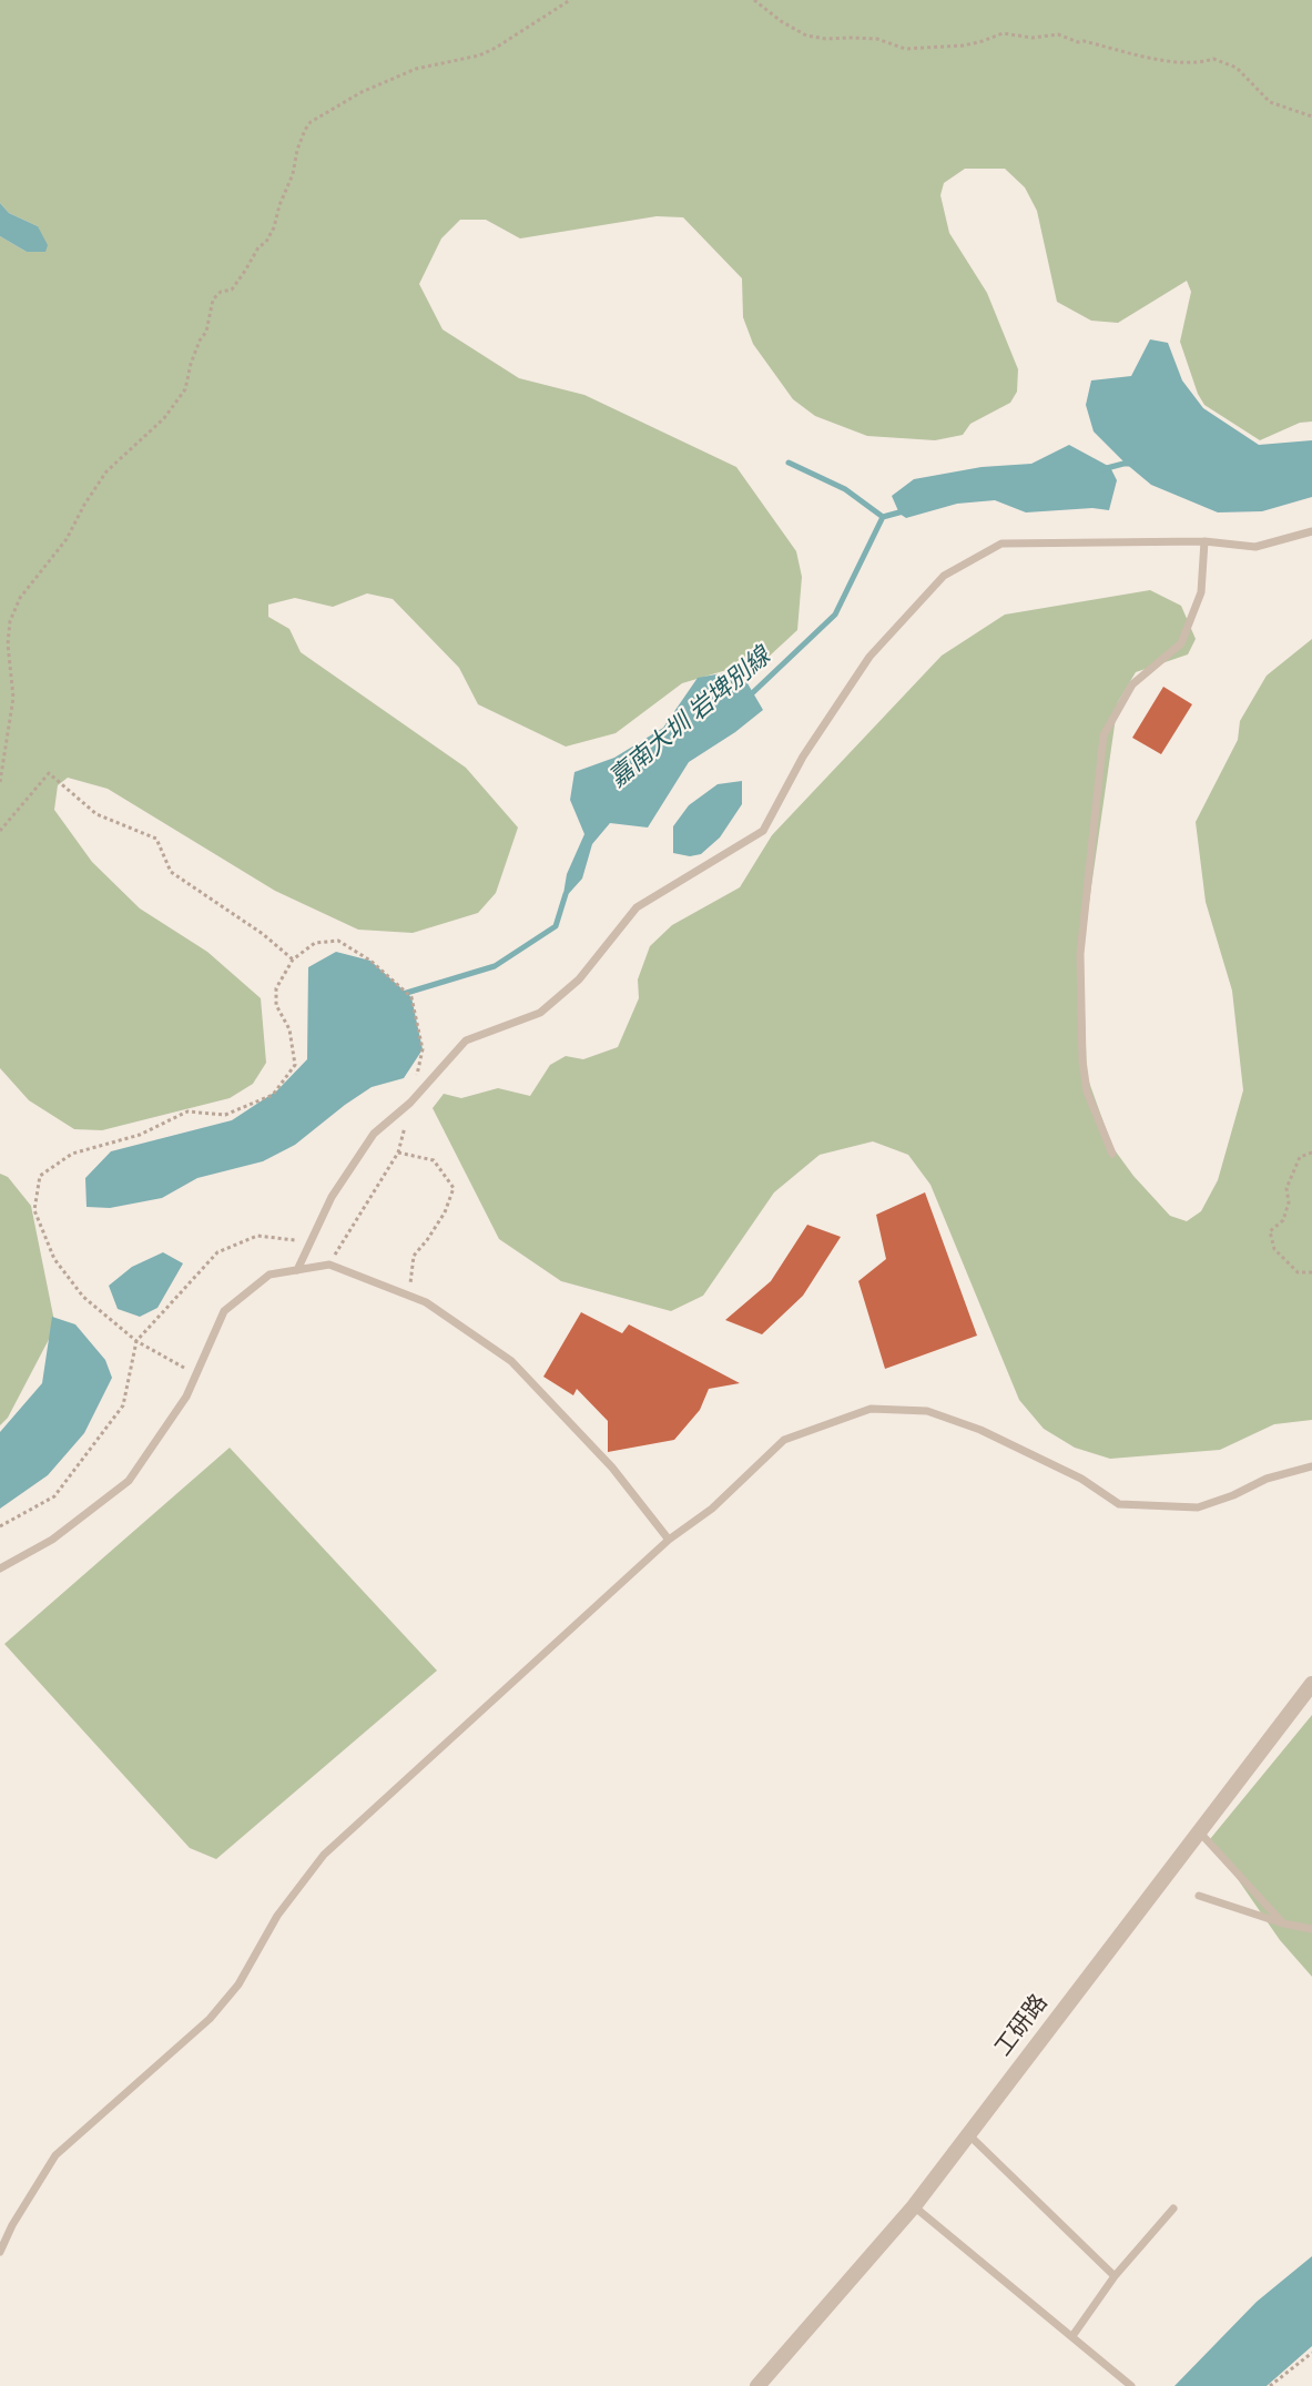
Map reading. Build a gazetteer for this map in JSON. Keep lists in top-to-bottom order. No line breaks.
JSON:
{"streets":{"street":["工研路"]},"water":["嘉南大圳 岩埤別線"]}
